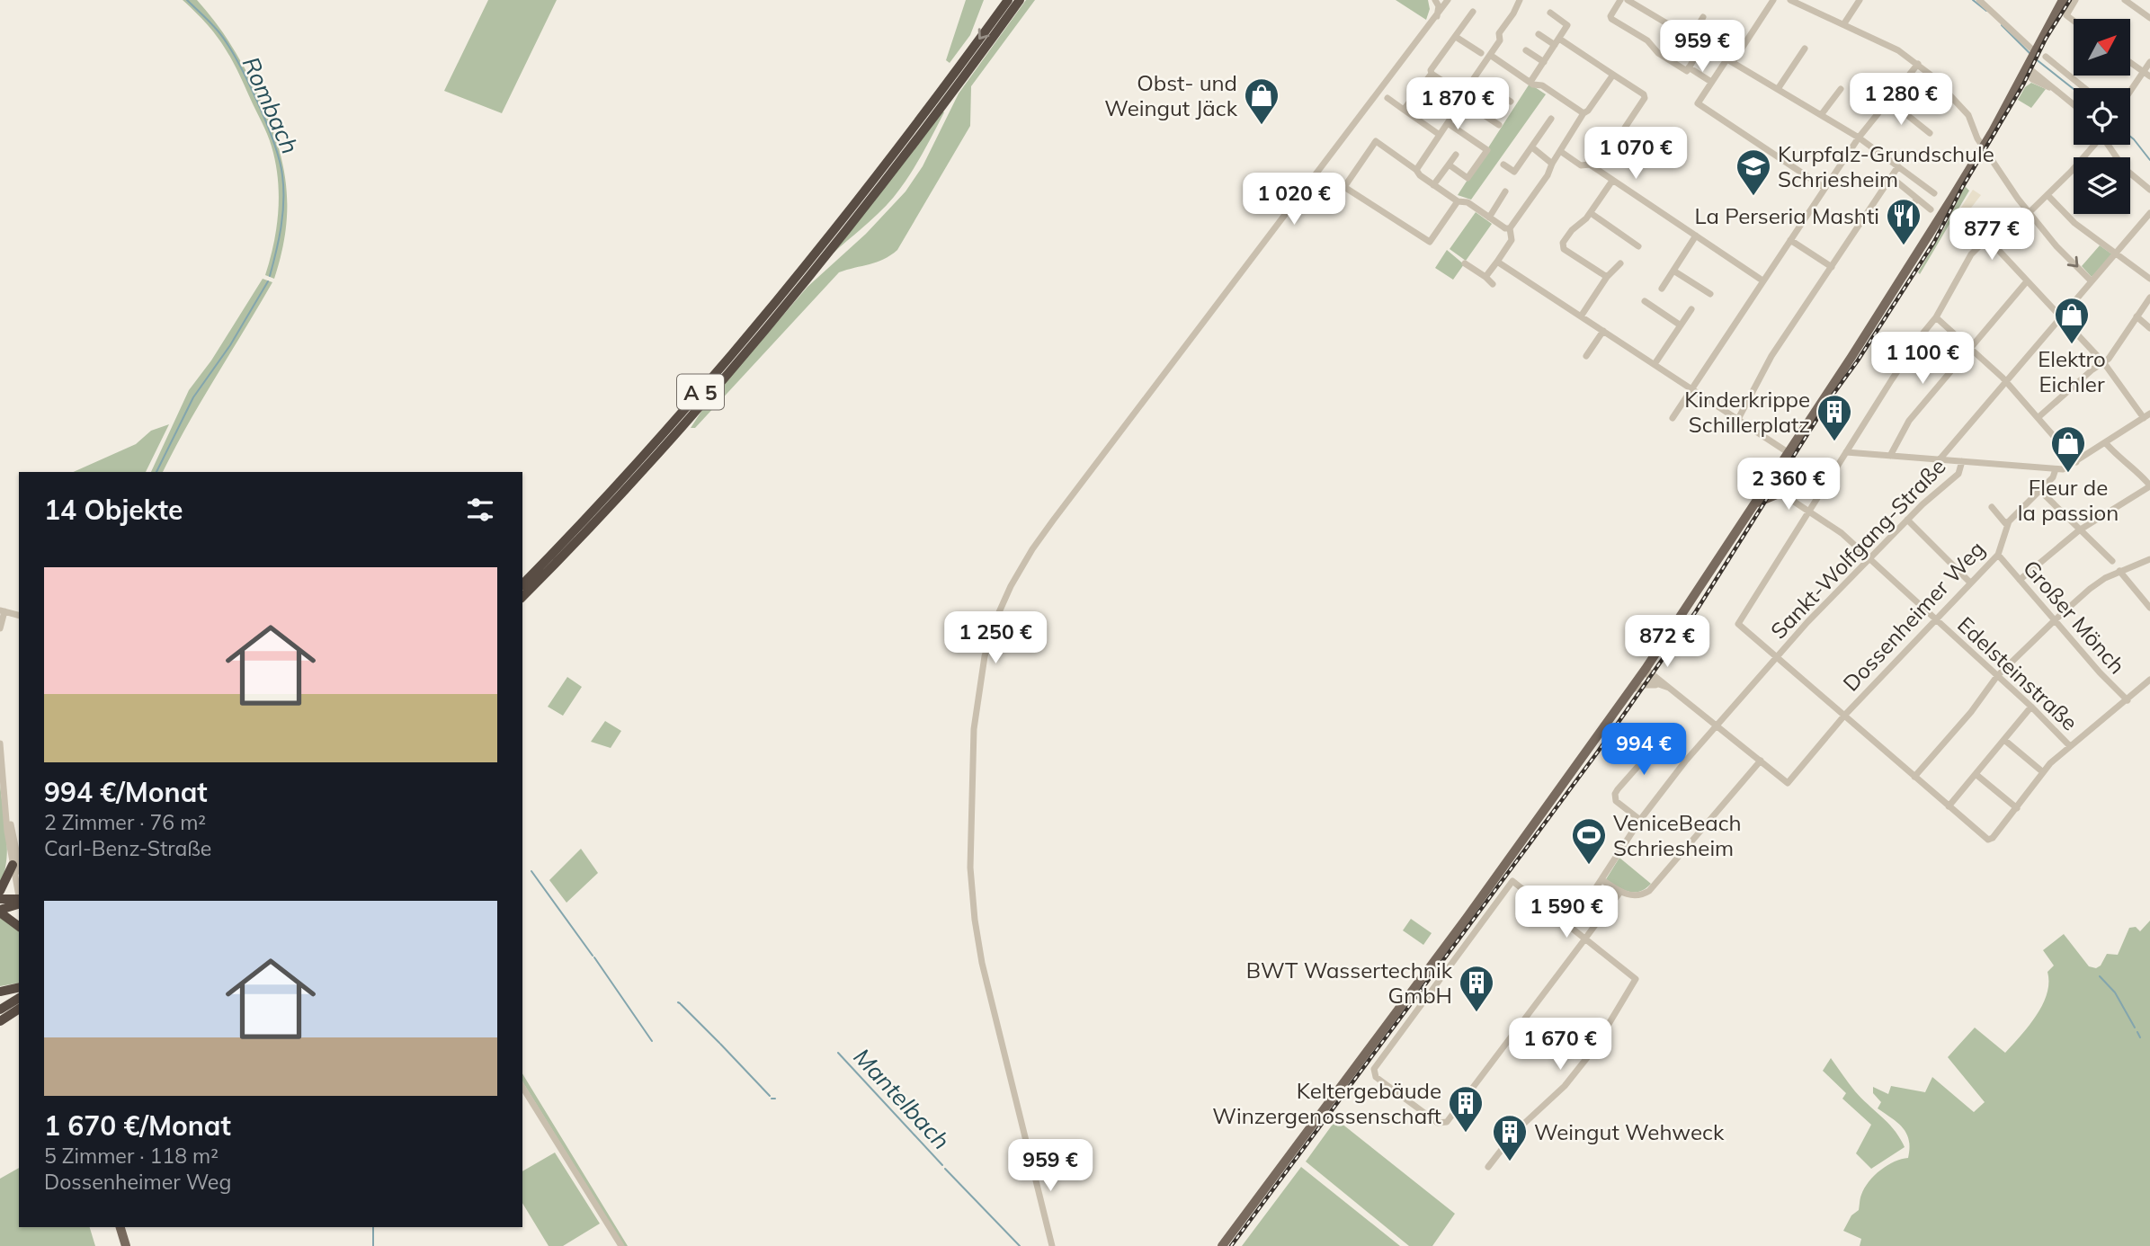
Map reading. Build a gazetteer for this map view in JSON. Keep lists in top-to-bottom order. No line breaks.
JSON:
{"streets":{"highway":["A 5"],"street":["Sankt-Wolfgang-Straße","Dossenheimer Weg","Großer Mönch","Edelsteinstraße"]},"crossings":[["Sankt-Wolfgang-Straße","Edelsteinstraße"],["Dossenheimer Weg","Großer Mönch"],["Dossenheimer Weg","Edelsteinstraße"]],"water":["Rombach","Mantelbach"],"places":{"shop":["Obst- und Weingut Jäck","Elektro Eichler","Fleur de la passion"],"school or university":["Kurpfalz-Grundschule Schriesheim"],"restaurant":["La Perseria Mashti"],"building":["Kinderkrippe Schillerplatz","BWT Wassertechnik GmbH","Keltergebäude Winzergenossenschaft","Weingut Wehweck"],"sports":["VeniceBeach Schriesheim"]},"north":"top right","page":{"price":["959 €","1 280 €","1 870 €","1 070 €","1 020 €","877 €","1 100 €","2 360 €","1 250 €","872 €","994 €","1 590 €","1 670 €","959 €"],"heading":"14 Objekte","list":[{"name":"994 €/Monat","note":"2 Zimmer · 76 m² · Carl-Benz-Straße"},{"name":"1 670 €/Monat","note":"5 Zimmer · 118 m² · Dossenheimer Weg"}]}}
